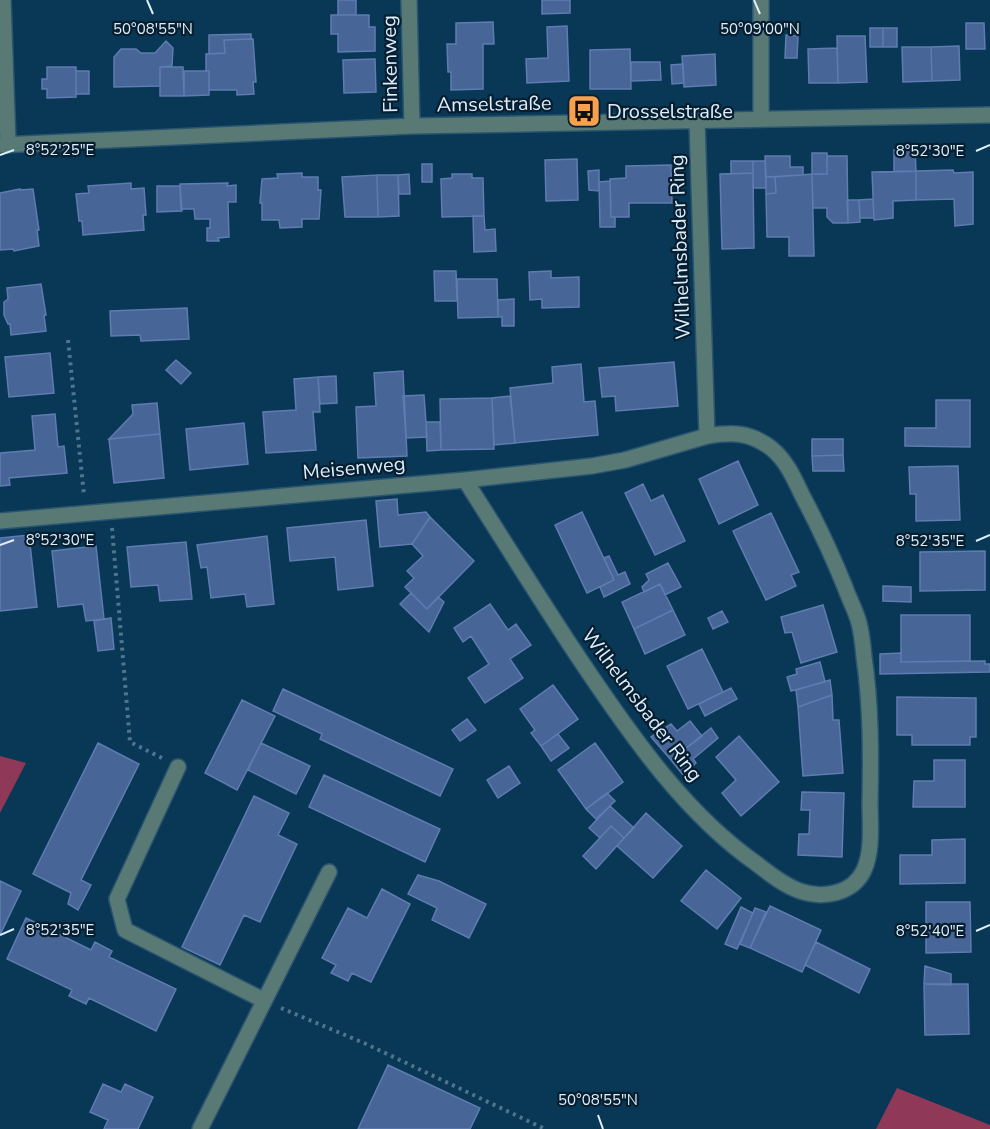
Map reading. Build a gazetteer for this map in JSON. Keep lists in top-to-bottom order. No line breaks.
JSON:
{"streets":{"street":["Finkenweg","Amselstraße","Wilhelmsbader Ring","Meisenweg"]},"crossings":[["Finkenweg","Amselstraße"],["Amselstraße","Wilhelmsbader Ring"],["Wilhelmsbader Ring","Meisenweg"]],"places":{"bus stop":["Drosselstraße"]},"coordinates":["50°08'55\"N","50°09'00\"N","8°52'25\"E","8°52'30\"E","8°52'35\"E","8°52'40\"E"]}
